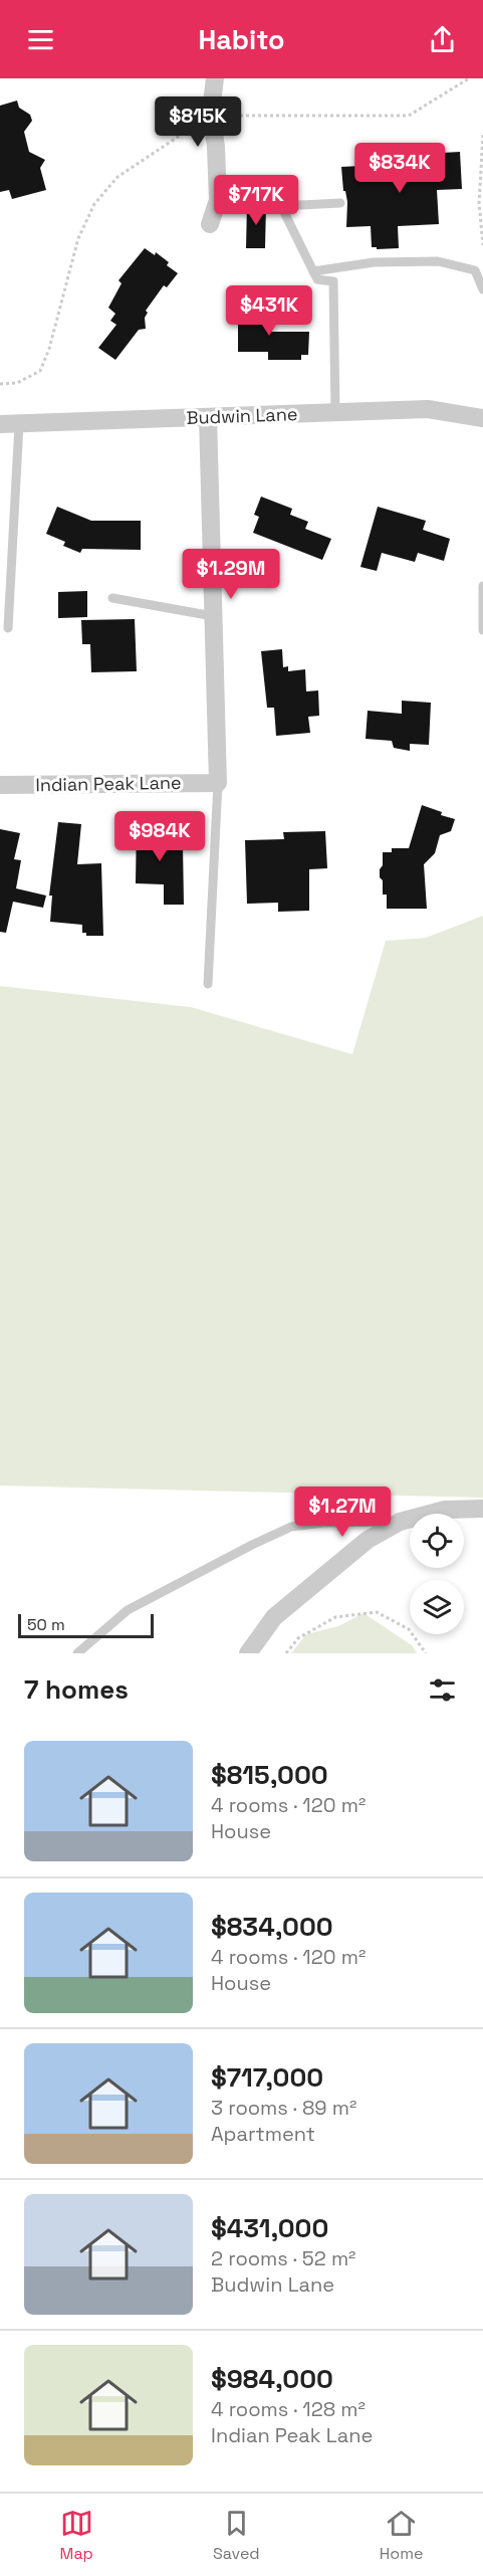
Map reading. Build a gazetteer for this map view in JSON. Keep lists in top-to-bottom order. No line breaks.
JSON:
{"streets":{"street":["Budwin Lane","Indian Peak Lane"]},"scale_bar":"50 m","page":{"header":"Habito","price":["$815K","$834K","$717K","$431K","$1.29M","$984K","$1.27M"],"scale":"50 m","heading":"7 homes","list":[{"name":"$815,000","note":"4 rooms · 120 m² · House"},{"name":"$834,000","note":"4 rooms · 120 m² · House"},{"name":"$717,000","note":"3 rooms · 89 m² · Apartment"},{"name":"$431,000","note":"2 rooms · 52 m² · Budwin Lane"},{"name":"$984,000","note":"4 rooms · 128 m² · Indian Peak Lane"}],"tabs":["Map","Saved","Home"]}}
